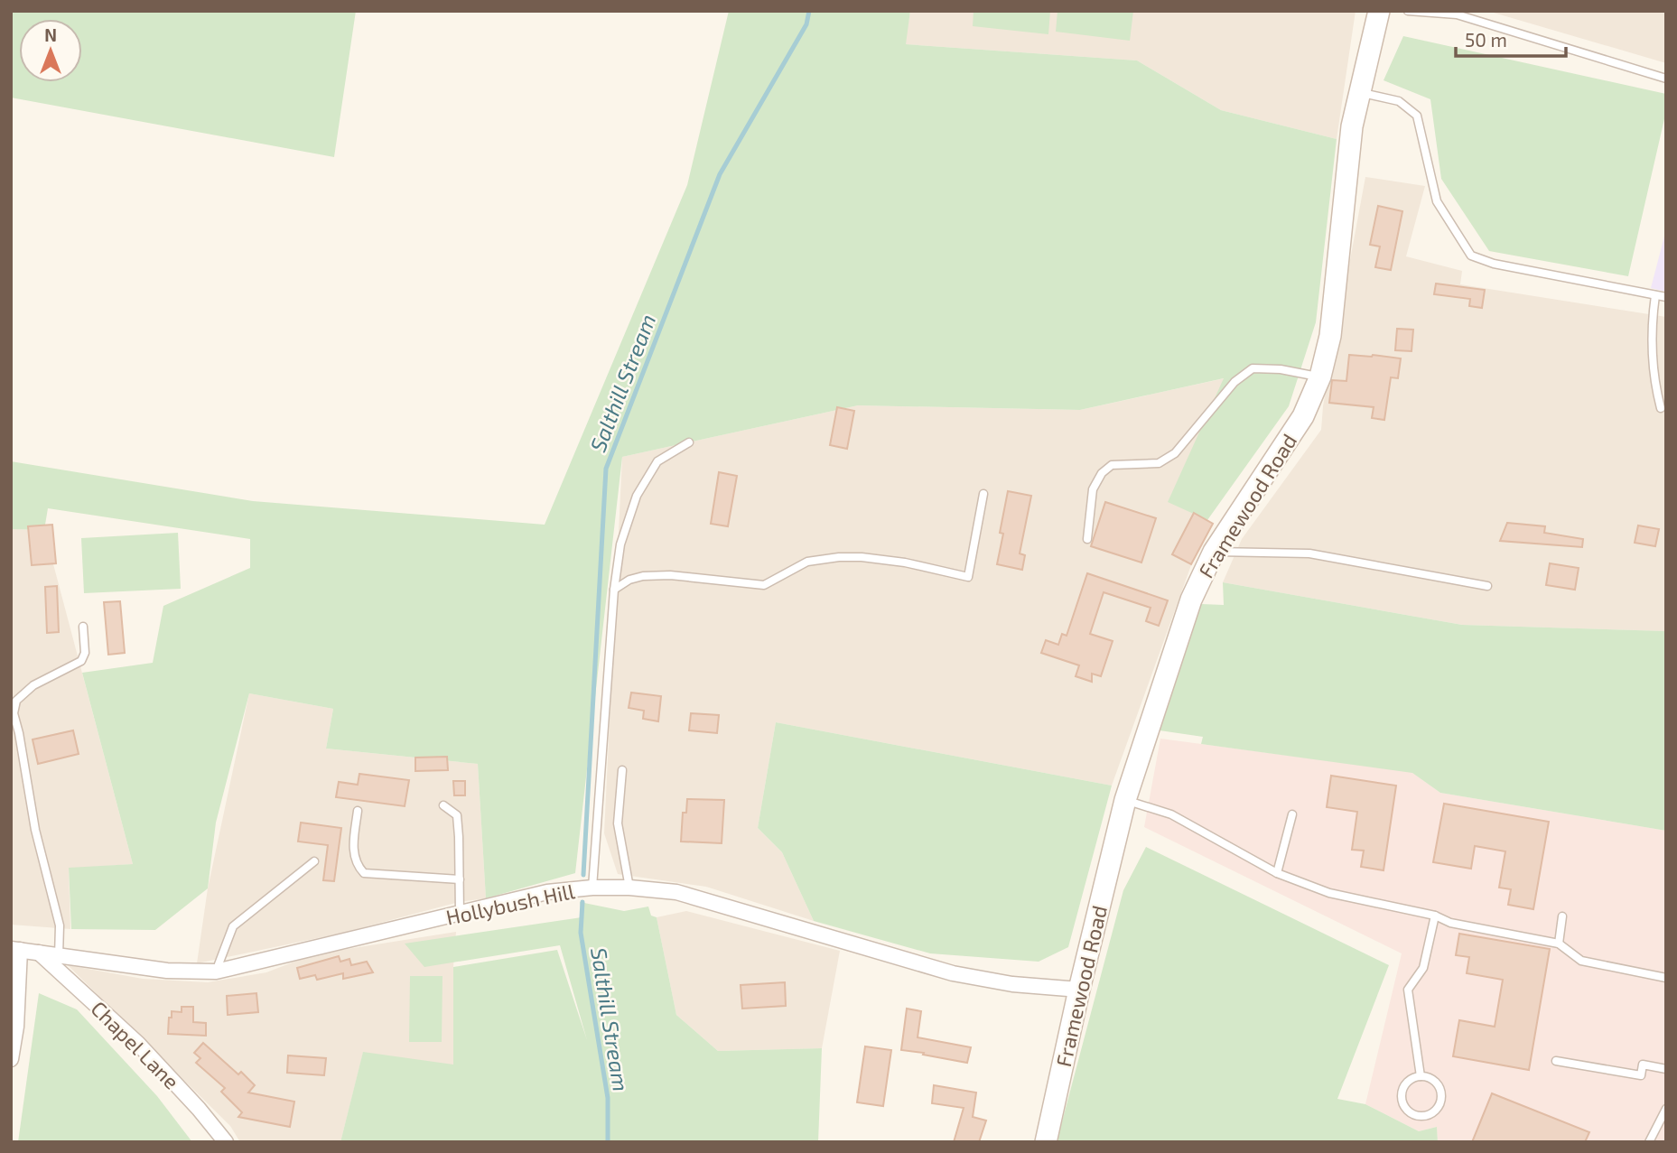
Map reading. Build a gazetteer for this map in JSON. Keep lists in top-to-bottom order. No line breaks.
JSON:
{"streets":{"street":["Framewood Road","Hollybush Hill","Chapel Lane"]},"crossings":[["Framewood Road","Hollybush Hill"],["Hollybush Hill","Chapel Lane"]],"water":["Salthill Stream"],"scale_bar":"50 m","north":"top"}
